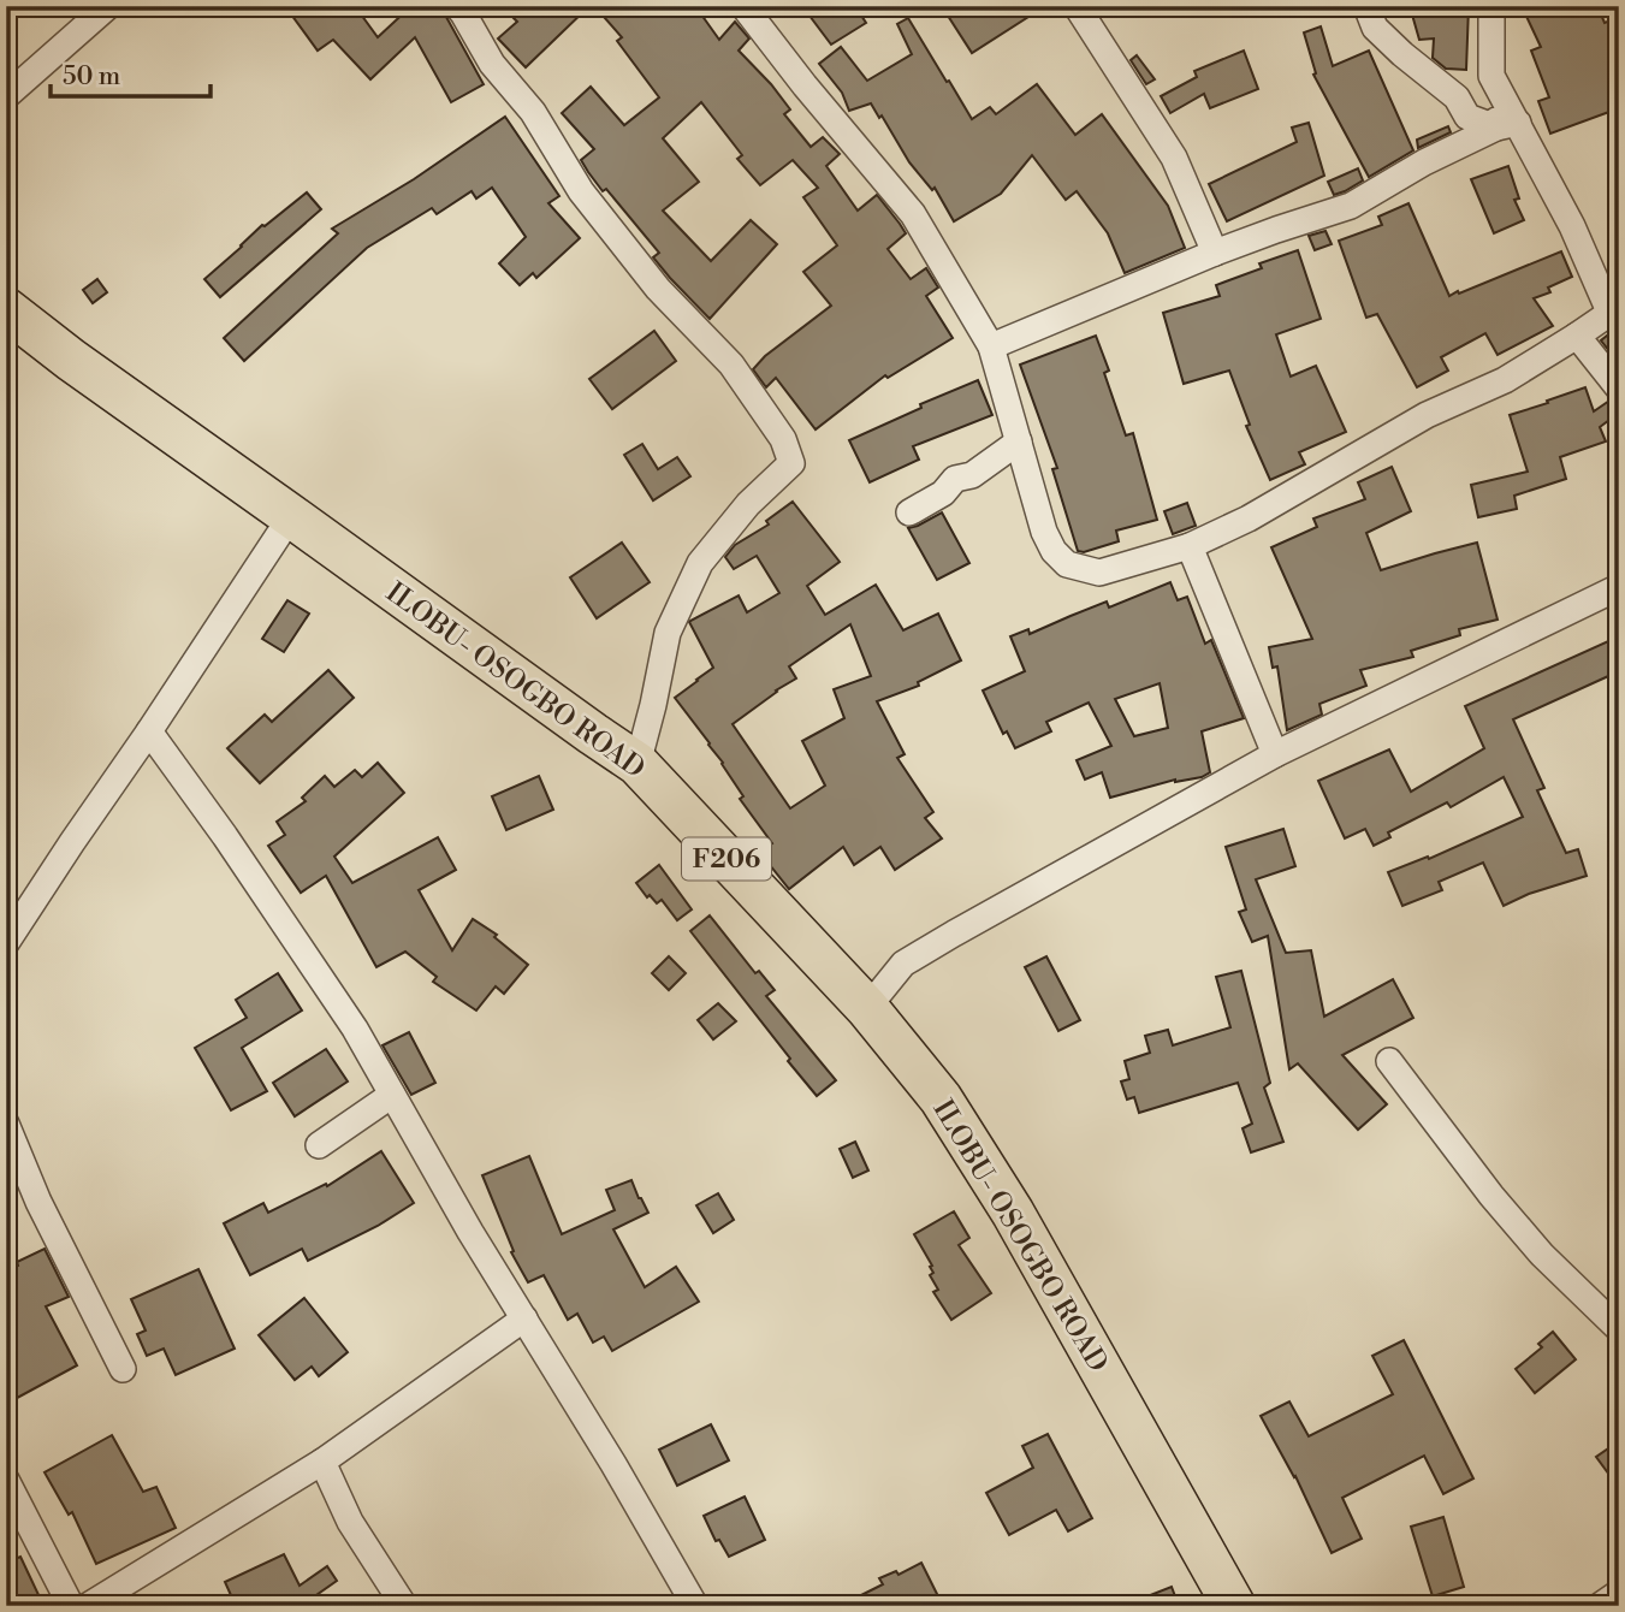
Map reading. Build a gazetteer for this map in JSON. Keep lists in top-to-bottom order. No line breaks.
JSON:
{"streets":{"main road":["ILOBU- OSOGBO ROAD","F206"]},"scale_bar":"50 m"}
